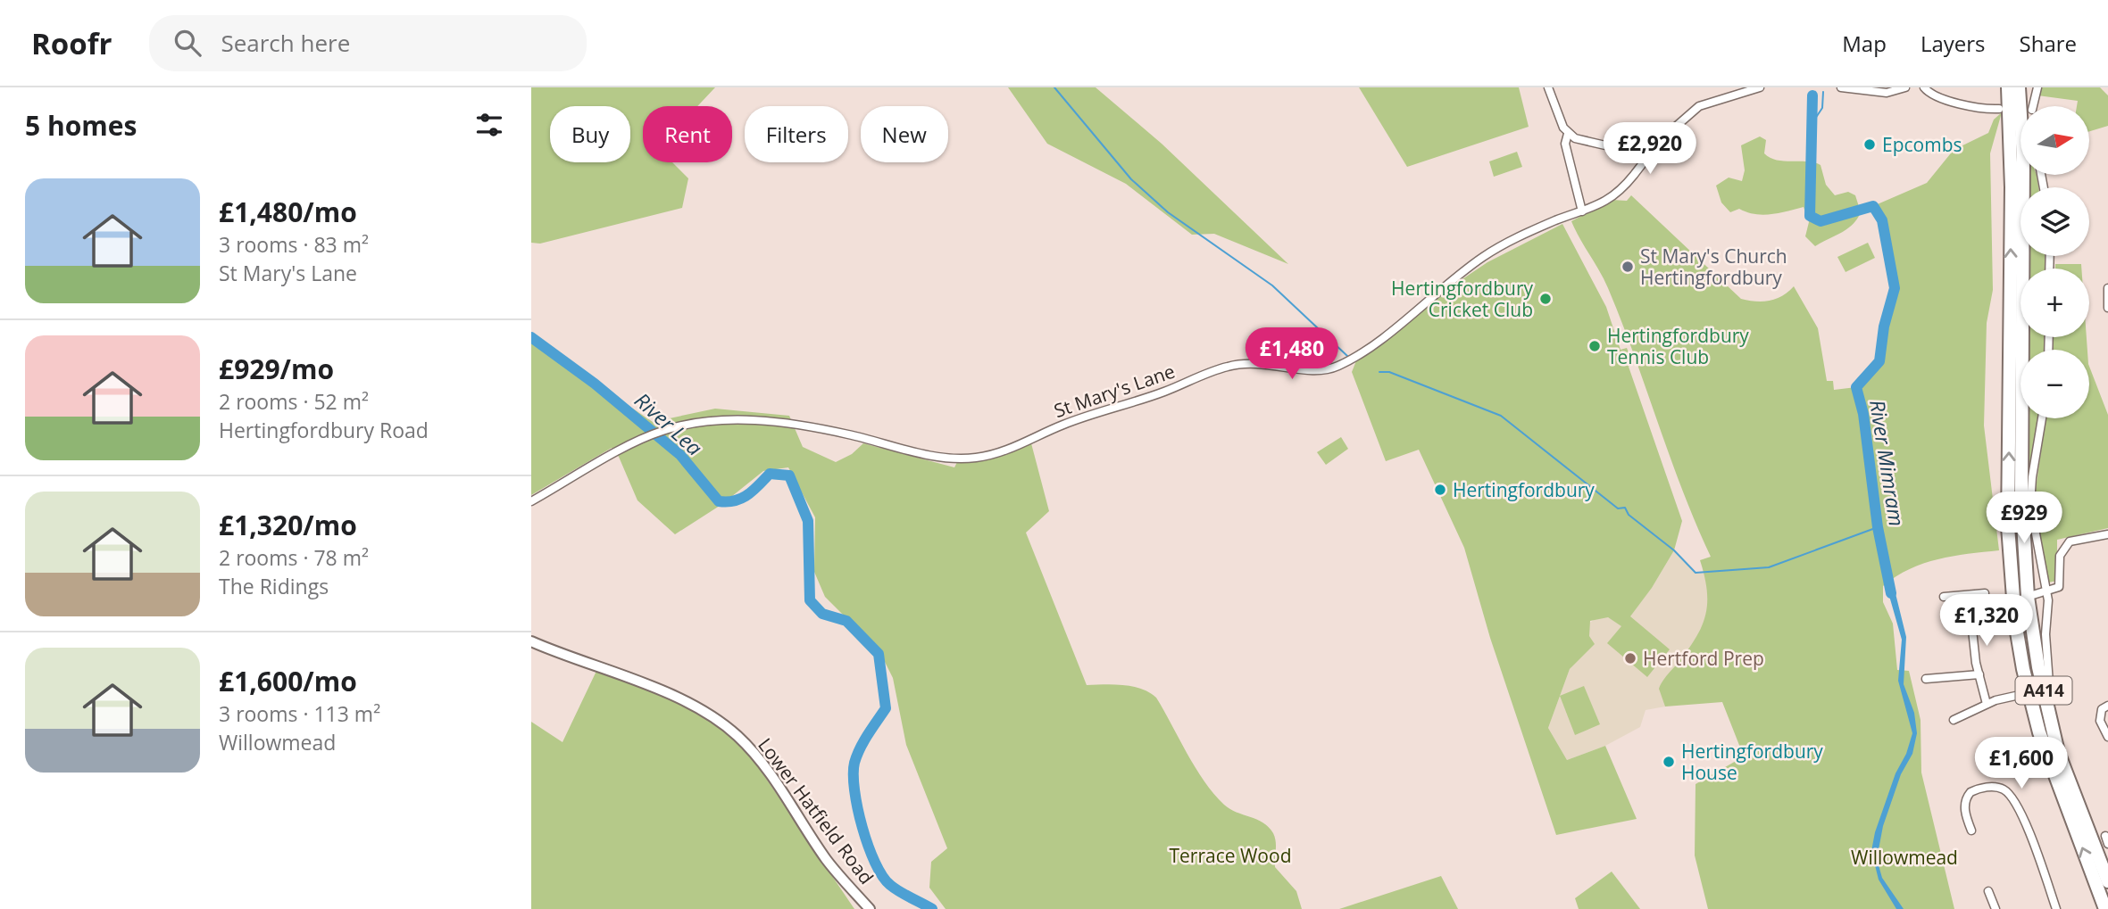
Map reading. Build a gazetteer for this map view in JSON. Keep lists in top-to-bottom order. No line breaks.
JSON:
{"streets":{"highway":["A414"],"main road":["Lower Hatfield Road"],"street":["St Mary's Lane"]},"water":["River Lea","River Mimram"],"parks":["Terrace Wood","Willowmead"],"places":["Epcombs","St Mary's Church Hertingfordbury","Hertingfordbury Cricket Club","Hertingfordbury Tennis Club","Hertingfordbury","Hertford Prep","Hertingfordbury House"],"north":"right","page":{"header":"Roofr","search":"Search here","nav":["Map","Layers","Share"],"heading":"5 homes","map_buttons":["+","−"],"chip":["Buy","Rent","Filters","New"],"price":["£2,920","£1,480","£929","£1,320","£1,600"],"list":[{"name":"£1,480/mo","note":"3 rooms · 83 m² · St Mary's Lane"},{"name":"£929/mo","note":"2 rooms · 52 m² · Hertingfordbury Road"},{"name":"£1,320/mo","note":"2 rooms · 78 m² · The Ridings"},{"name":"£1,600/mo","note":"3 rooms · 113 m² · Willowmead"}]}}
